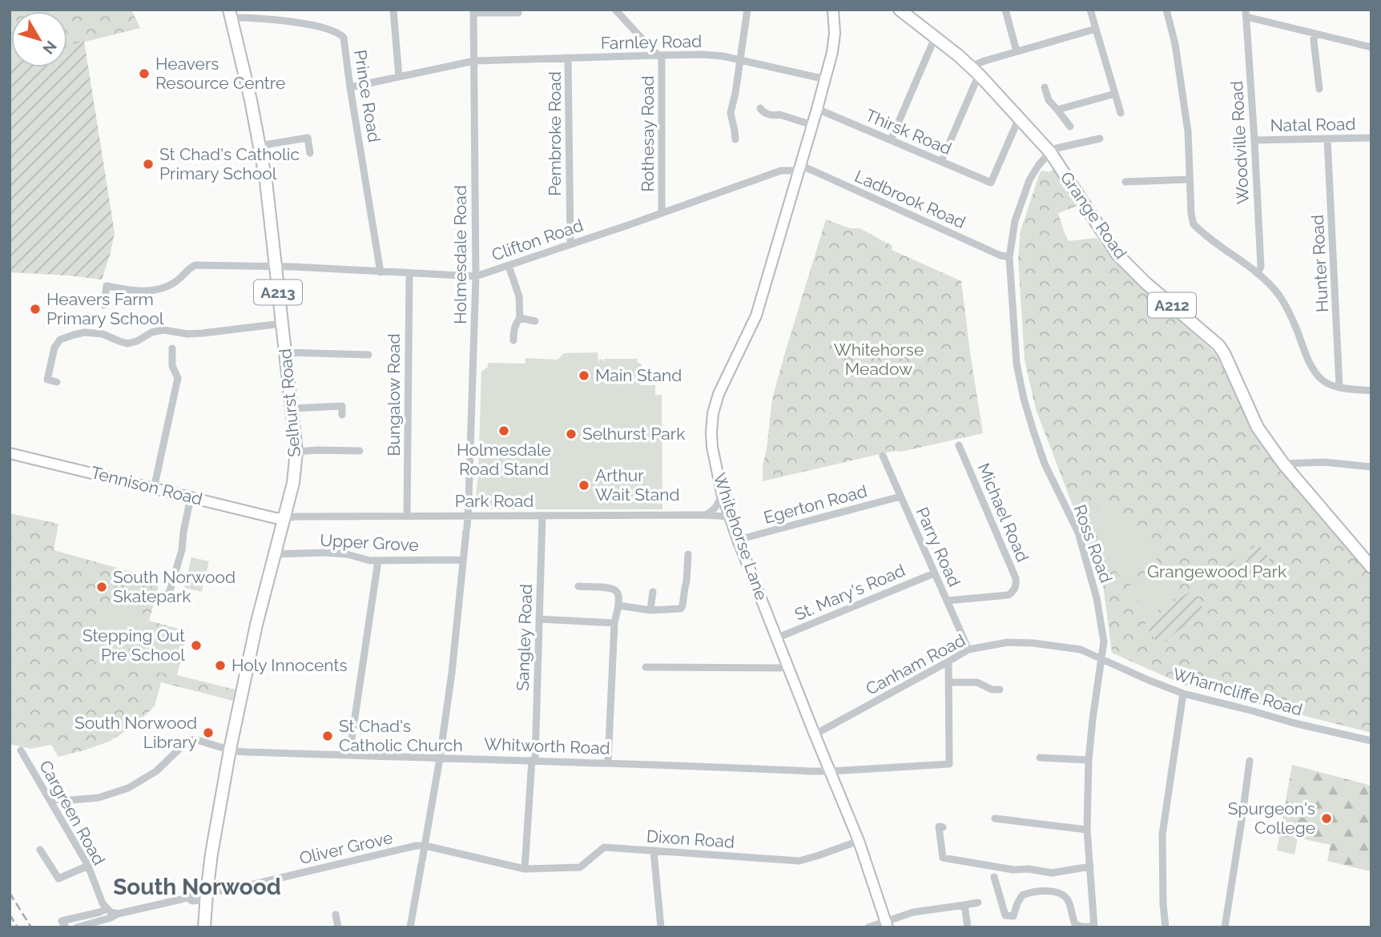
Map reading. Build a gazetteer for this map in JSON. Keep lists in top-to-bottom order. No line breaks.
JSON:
{"streets":{"main road":["Grange Road","A213","A212","Selhurst Road","Tennison Road","Whitehorse Lane"],"street":["Farnley Road","Prince Road","Natal Road","Thirsk Road","Pembroke Road","Rothesay Road","Woodville Road","Ladbrook Road","Clifton Road","Holmesdale Road","Hunter Road","Bungalow Road","Park Road","Egerton Road","Michael Road","Upper Grove","Ross Road","Parry Road","St. Mary's Road","Sangley Road","Canham Road","Wharncliffe Road","Whitworth Road","Cargreen Road","Dixon Road","Oliver Grove"]},"crossings":[["Farnley Road","Prince Road"],["Farnley Road","Pembroke Road"],["Farnley Road","Rothesay Road"],["Farnley Road","Holmesdale Road"],["Farnley Road","Whitehorse Lane"],["Prince Road","Clifton Road"],["Prince Road","Selhurst Road"],["Natal Road","Woodville Road"],["Natal Road","Hunter Road"],["Thirsk Road","Grange Road"],["Thirsk Road","Whitehorse Lane"],["Pembroke Road","Clifton Road"],["Rothesay Road","Clifton Road"],["Ladbrook Road","Clifton Road"],["Ladbrook Road","Whitehorse Lane"],["Ladbrook Road","Ross Road"],["Grange Road","Ross Road"],["Clifton Road","Holmesdale Road"],["Clifton Road","Bungalow Road"],["Clifton Road","Selhurst Road"],["Clifton Road","Whitehorse Lane"],["Holmesdale Road","Park Road"],["Holmesdale Road","Upper Grove"],["Holmesdale Road","Whitworth Road"],["Holmesdale Road","Dixon Road"],["Holmesdale Road","Oliver Grove"],["A213","Selhurst Road"],["A213","Oliver Grove"],["Bungalow Road","Park Road"],["Selhurst Road","Tennison Road"],["Selhurst Road","Park Road"],["Selhurst Road","Upper Grove"],["Selhurst Road","Whitworth Road"],["Selhurst Road","Oliver Grove"],["Tennison Road","Park Road"],["Park Road","Whitehorse Lane"],["Park Road","Sangley Road"],["Egerton Road","Whitehorse Lane"],["Egerton Road","Parry Road"],["Michael Road","Parry Road"],["Whitehorse Lane","St. Mary's Road"],["Whitehorse Lane","Canham Road"],["Whitehorse Lane","Whitworth Road"],["Whitehorse Lane","Dixon Road"],["Ross Road","Canham Road"],["Ross Road","Wharncliffe Road"],["Parry Road","St. Mary's Road"],["Parry Road","Canham Road"],["Sangley Road","Whitworth Road"],["Sangley Road","Dixon Road"],["Canham Road","Wharncliffe Road"],["Whitworth Road","Cargreen Road"],["Dixon Road","Oliver Grove"]],"districts":["South Norwood"],"parks":["Whitehorse Meadow","Grangewood Park"],"places":["Heavers Resource Centre","St Chad's Catholic Primary School","Heavers Farm Primary School","Main Stand","Holmesdale Road Stand","Selhurst Park","Arthur Wait Stand","South Norwood Skatepark","Stepping Out Pre School","Holy Innocents","South Norwood Library","St Chad's Catholic Church","Spurgeon's College"],"north":"bottom right"}
